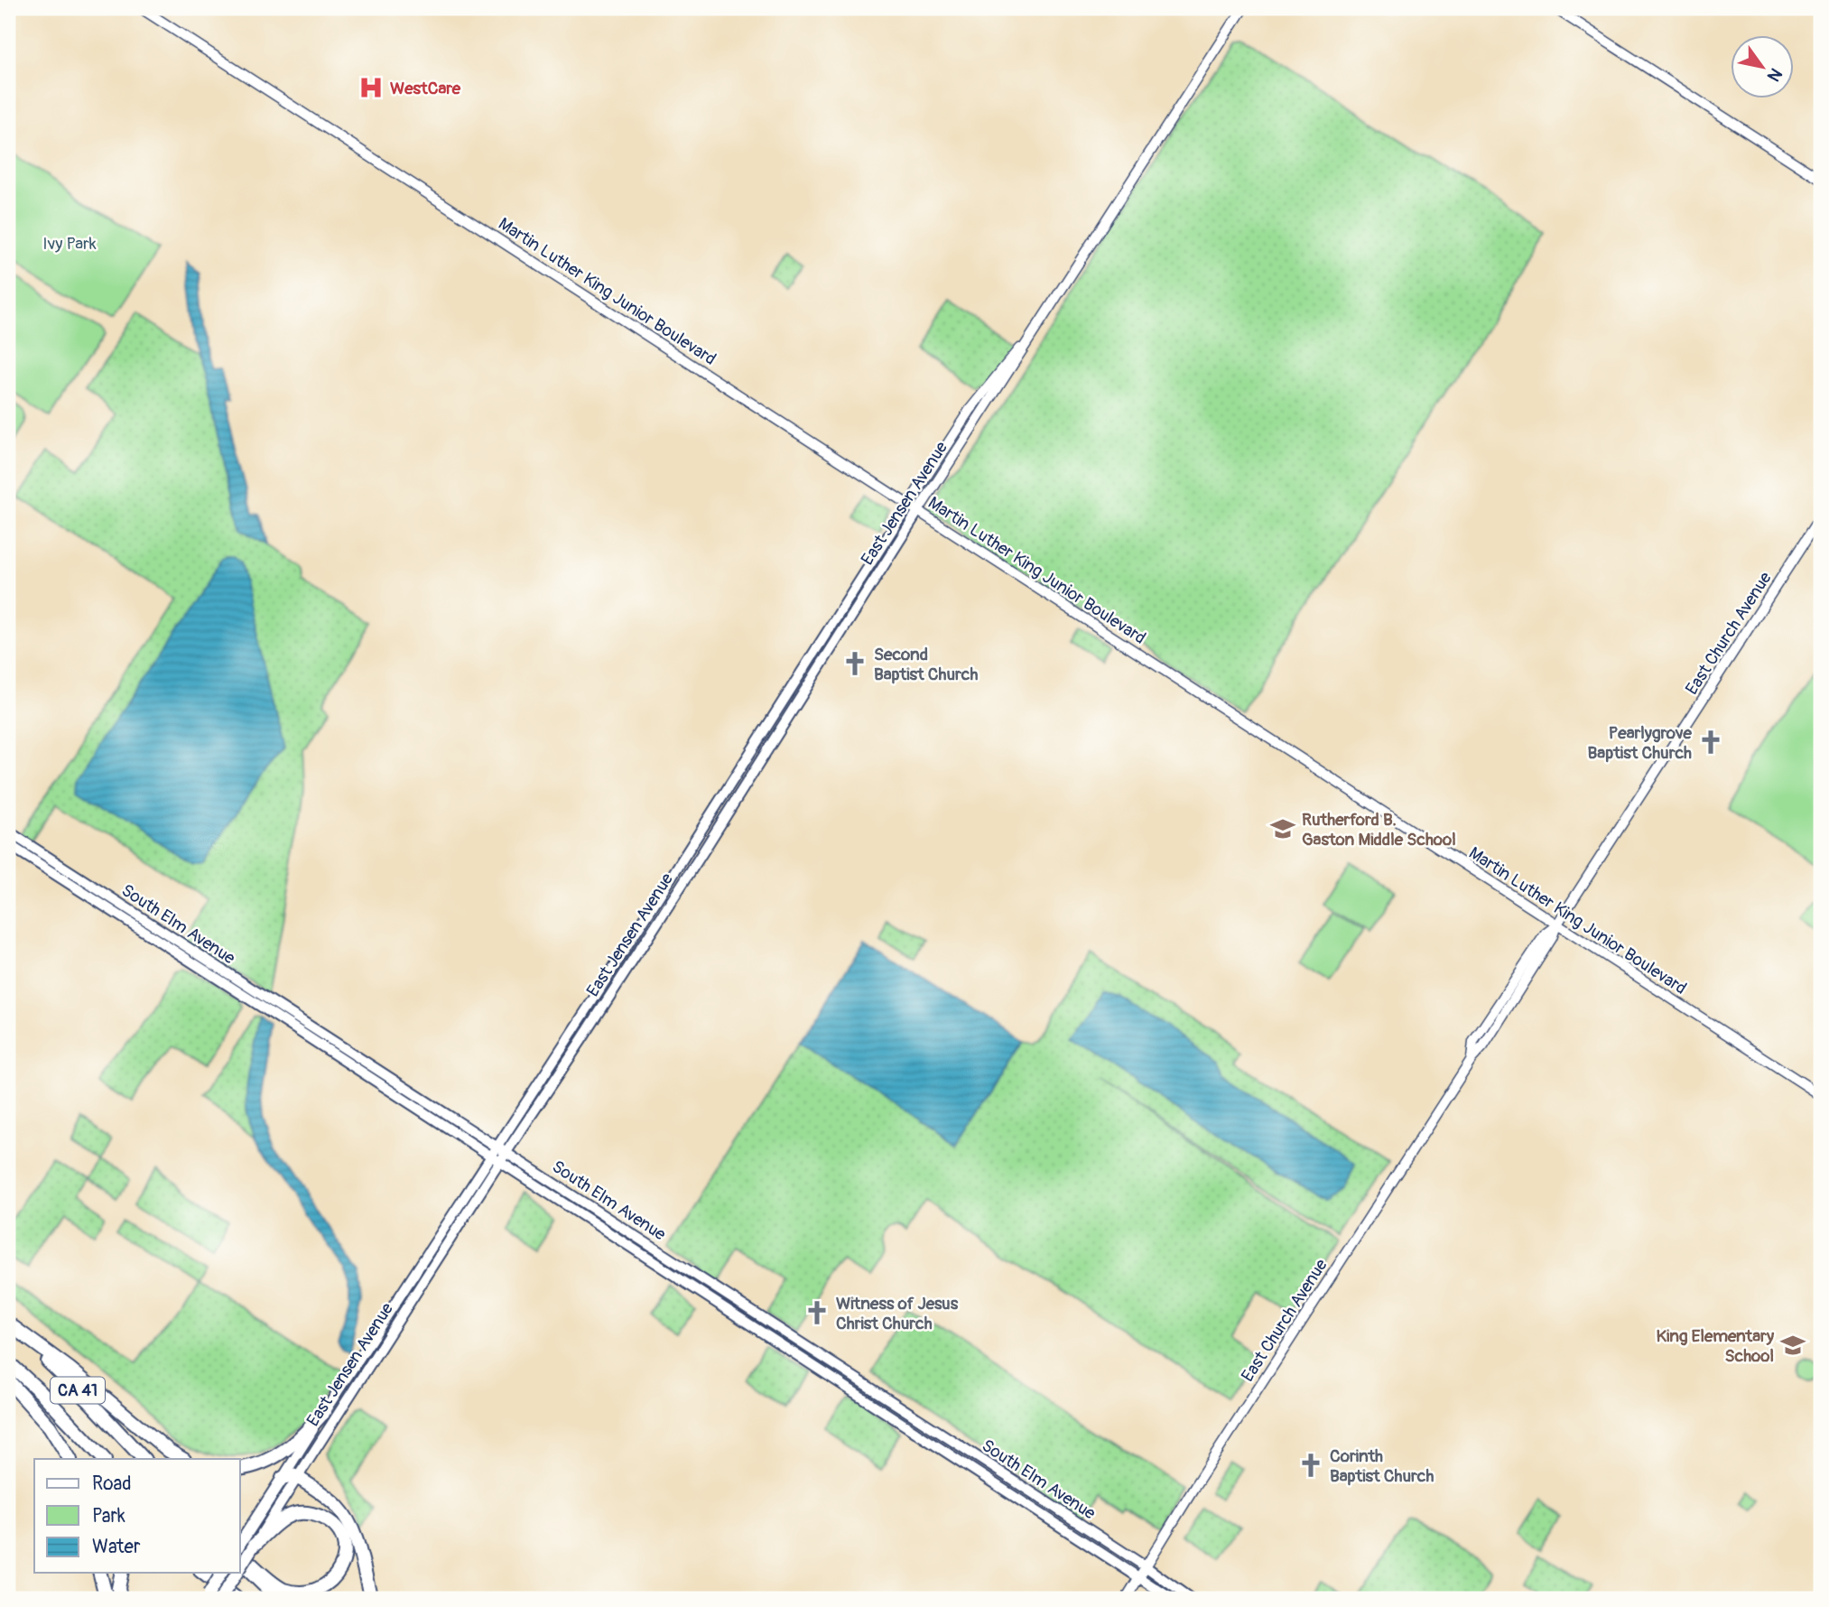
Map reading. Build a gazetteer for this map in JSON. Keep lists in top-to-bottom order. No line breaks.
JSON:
{"streets":{"highway":["CA 41"],"main road":["East Jensen Avenue","South Elm Avenue"],"street":["Martin Luther King Junior Boulevard","East Church Avenue"]},"crossings":[["Martin Luther King Junior Boulevard","East Jensen Avenue"],["Martin Luther King Junior Boulevard","East Church Avenue"],["East Jensen Avenue","South Elm Avenue"],["East Church Avenue","South Elm Avenue"]],"parks":["Ivy Park"],"places":{"hospital":["WestCare"],"church":["Second Baptist Church","Pearlygrove Baptist Church","Witness of Jesus Christ Church","Corinth Baptist Church"],"school or university":["Rutherford B. Gaston Middle School","King Elementary School"]},"legend":["Road","Park","Water"],"north":"bottom right"}
